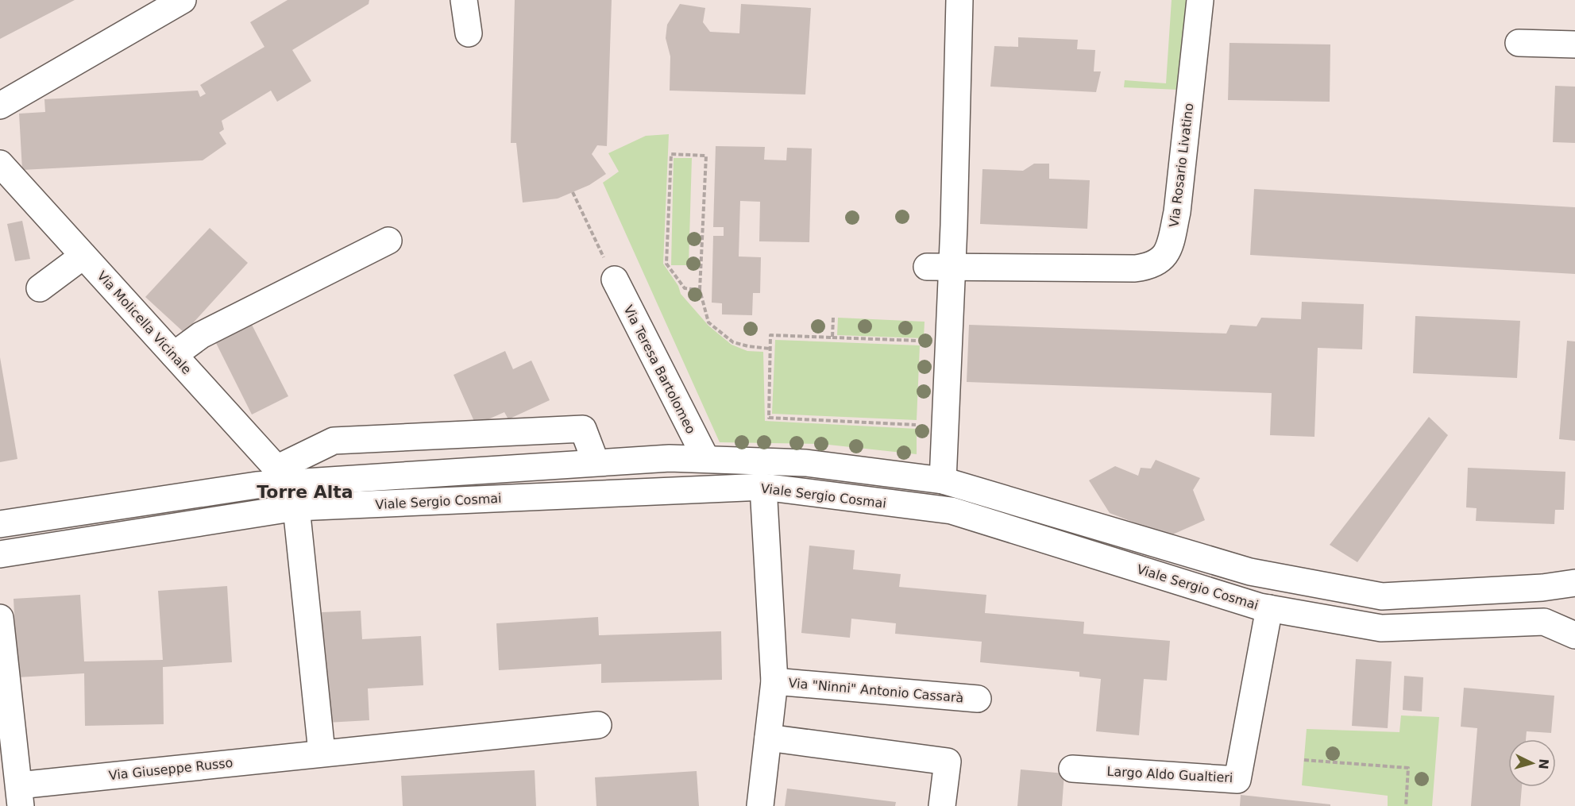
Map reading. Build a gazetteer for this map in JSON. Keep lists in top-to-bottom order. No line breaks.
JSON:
{"streets":{"street":["Via Rosario Livatino","Via Molicella Vicinale","Via Teresa Bartolomeo","Viale Sergio Cosmai","Via \"Ninni\" Antonio Cassarà","Via Giuseppe Russo","Largo Aldo Gualtieri"]},"crossings":[["Via Molicella Vicinale","Viale Sergio Cosmai"],["Via Teresa Bartolomeo","Viale Sergio Cosmai"],["Viale Sergio Cosmai","Via \"Ninni\" Antonio Cassarà"],["Viale Sergio Cosmai","Largo Aldo Gualtieri"]],"districts":["Torre Alta"],"north":"right"}
